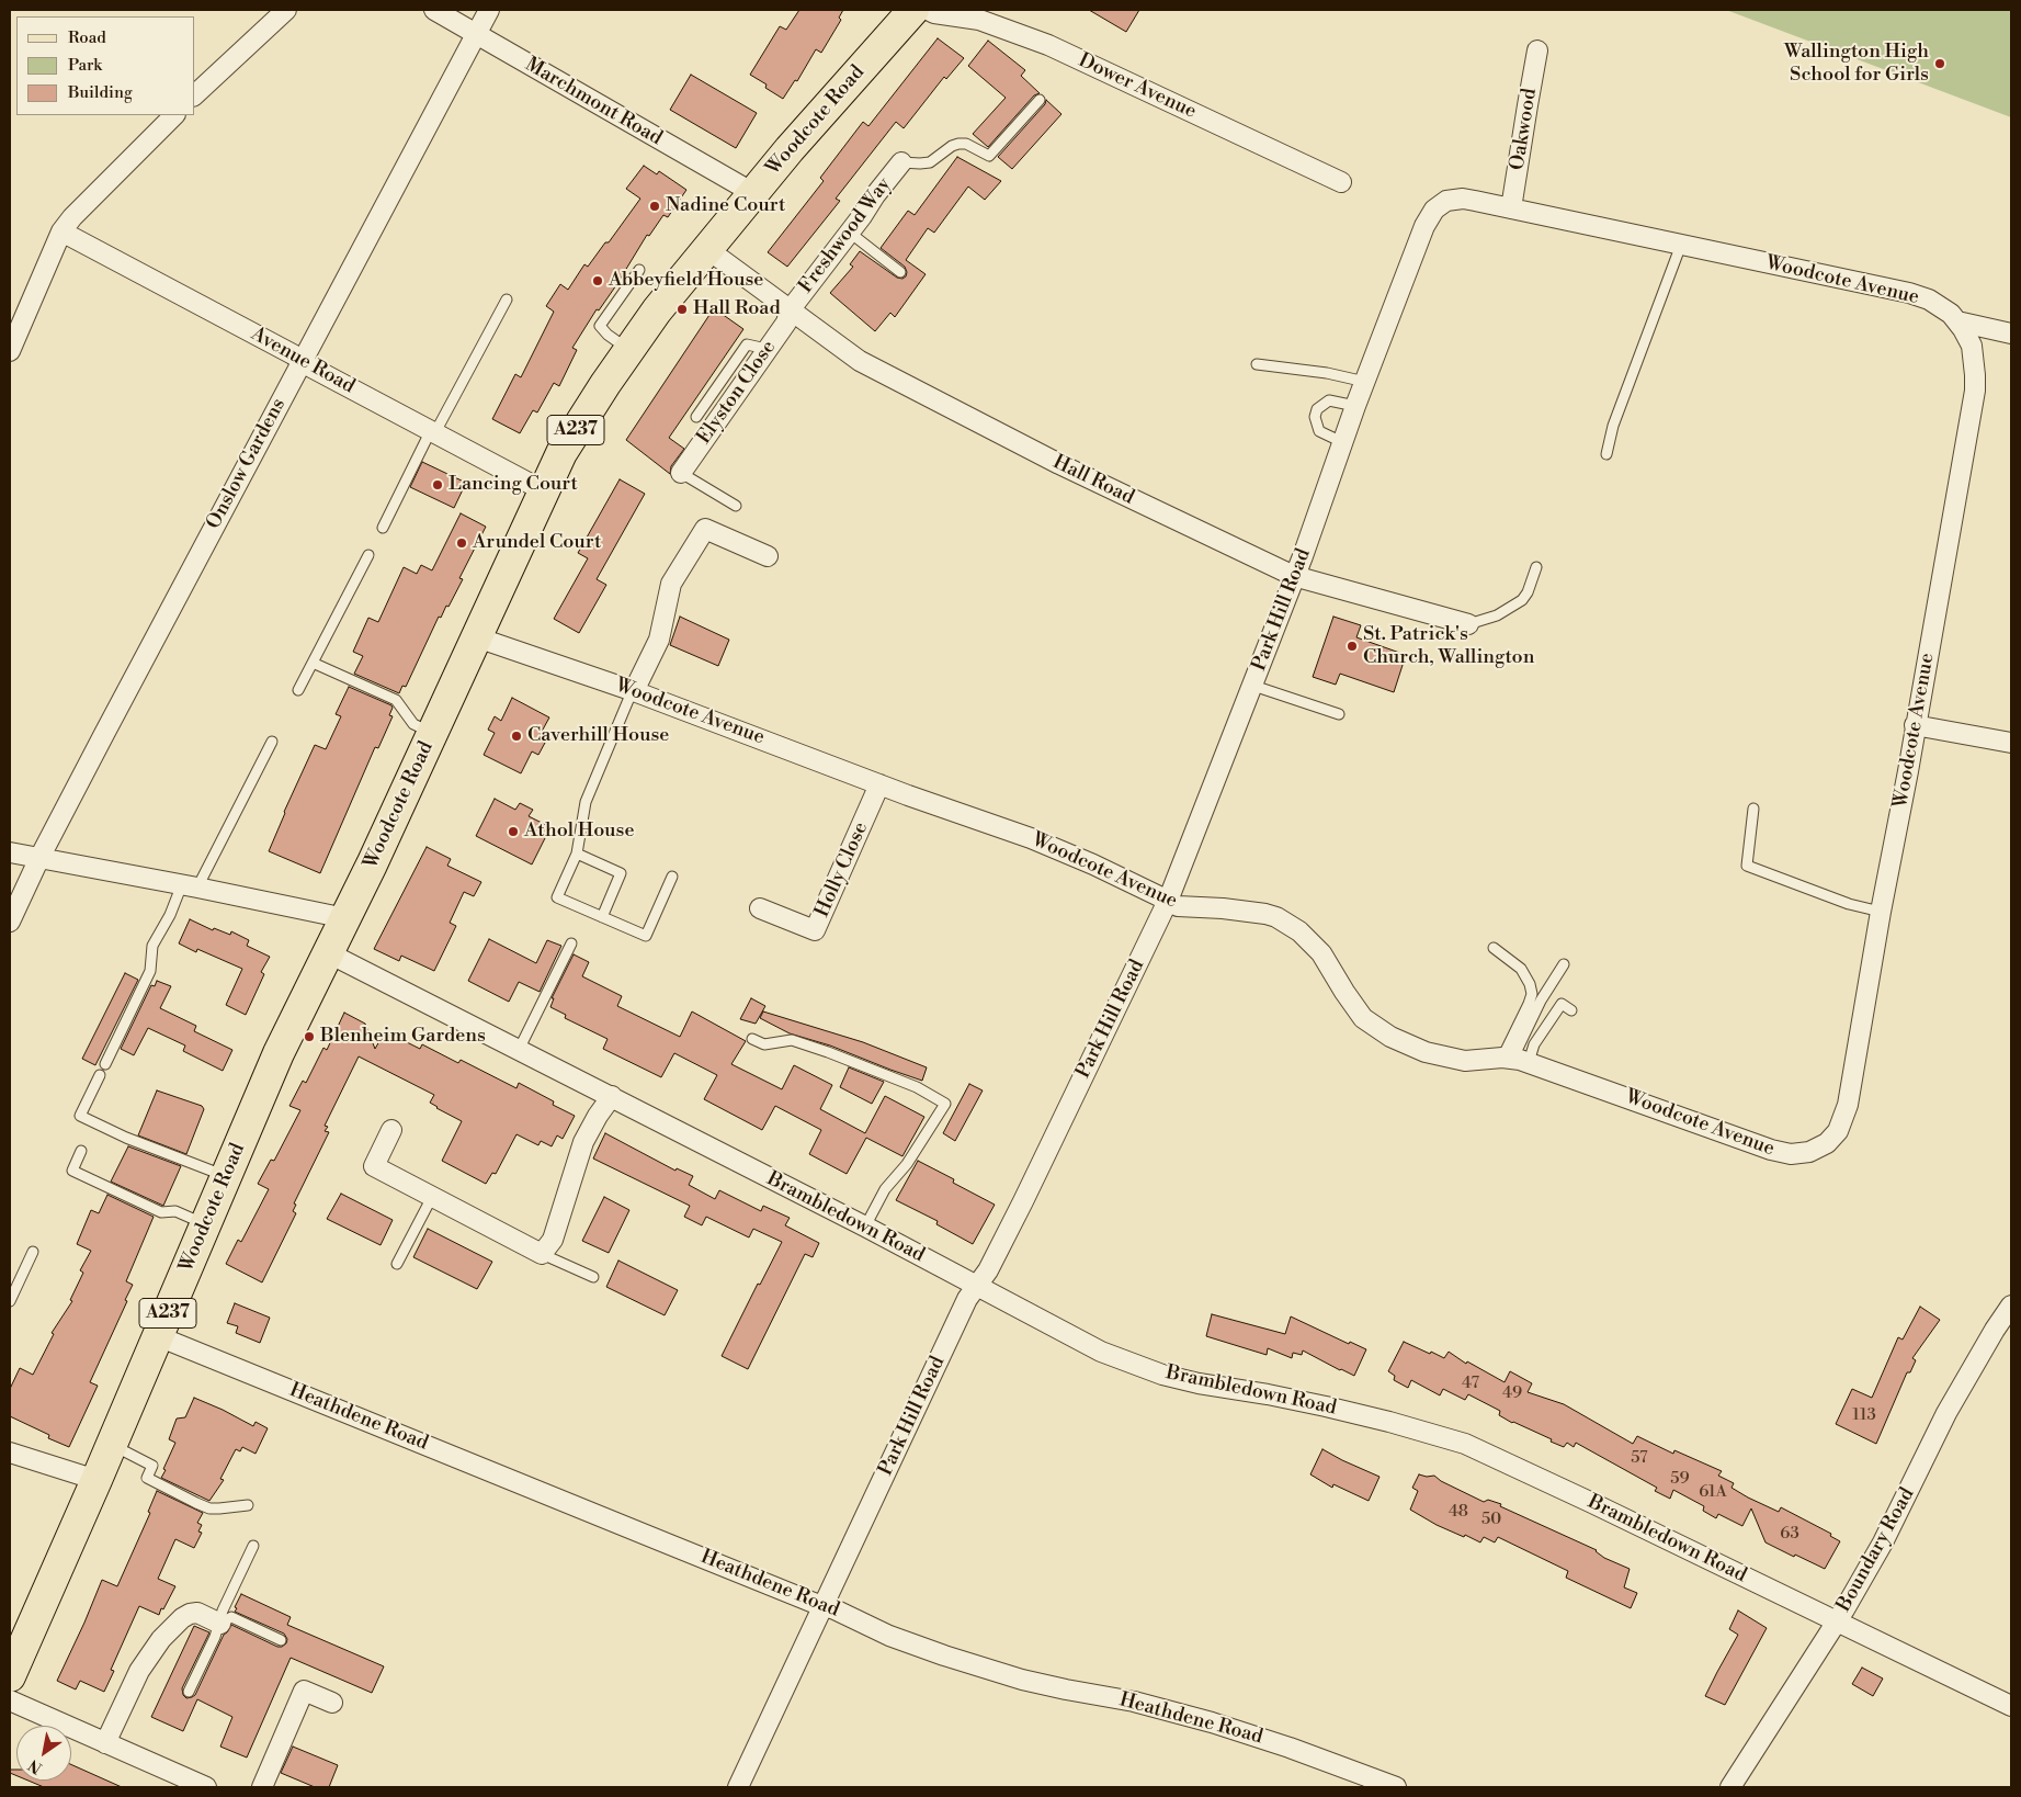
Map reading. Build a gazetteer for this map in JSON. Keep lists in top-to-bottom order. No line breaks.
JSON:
{"streets":{"main road":["Woodcote Road","A237"],"street":["Dower Avenue","Marchmont Road","Oakwood","Freshwood Way","Woodcote Avenue","Avenue Road","Elyston Close","Onslow Gardens","Hall Road","Park Hill Road","Holly Close","Brambledown Road","Heathdene Road","Boundary Road"]},"crossings":[["Marchmont Road","Woodcote Road"],["Marchmont Road","Onslow Gardens"],["Woodcote Road","Woodcote Avenue"],["Woodcote Road","Avenue Road"],["Woodcote Road","Hall Road"],["Woodcote Road","Brambledown Road"],["Woodcote Road","Heathdene Road"],["Oakwood","Woodcote Avenue"],["Freshwood Way","Elyston Close"],["Freshwood Way","Hall Road"],["Woodcote Avenue","Park Hill Road"],["Woodcote Avenue","Holly Close"],["Avenue Road","Onslow Gardens"],["Elyston Close","Hall Road"],["Hall Road","Park Hill Road"],["Park Hill Road","Brambledown Road"],["Park Hill Road","Heathdene Road"],["Brambledown Road","Boundary Road"]],"places":["Wallington High School for Girls","Nadine Court","Abbeyfield House","Hall Road","Lancing Court","Arundel Court","St. Patrick's Church, Wallington","Caverhill House","Athol House","Blenheim Gardens"],"house_numbers":["47","49","113","57","59","61A","48","50","63"],"legend":["Road","Park","Building"],"north":"bottom left"}
